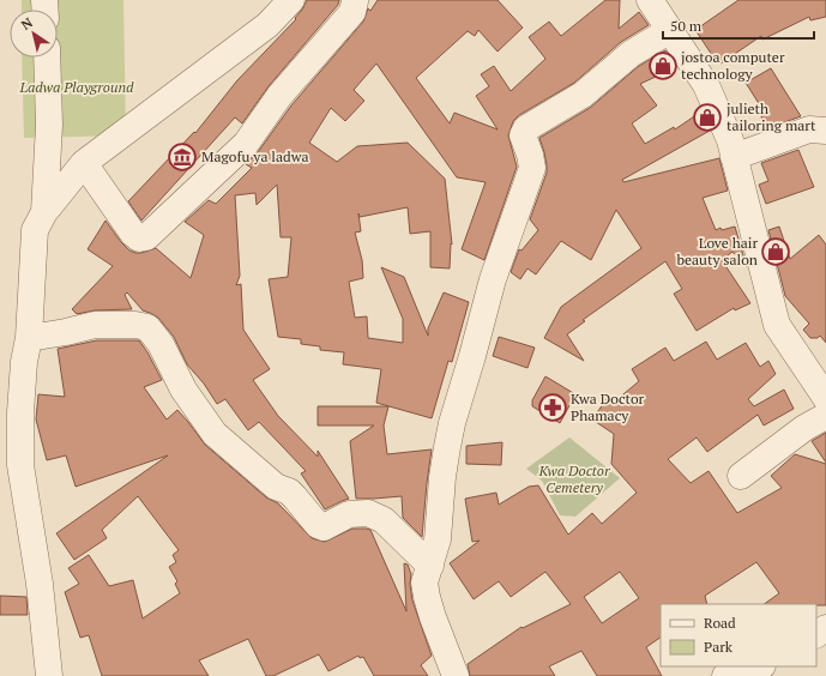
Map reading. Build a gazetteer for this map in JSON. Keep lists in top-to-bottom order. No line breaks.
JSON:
{"parks":["Ladwa Playground","Kwa Doctor Cemetery"],"places":{"shop":["jostoa computer technology","julieth tailoring mart","Love hair beauty salon"],"museum":["Magofu ya ladwa"],"pharmacy":["Kwa Doctor Phamacy"]},"legend":["Road","Park"],"scale_bar":"50 m","north":"top left"}
